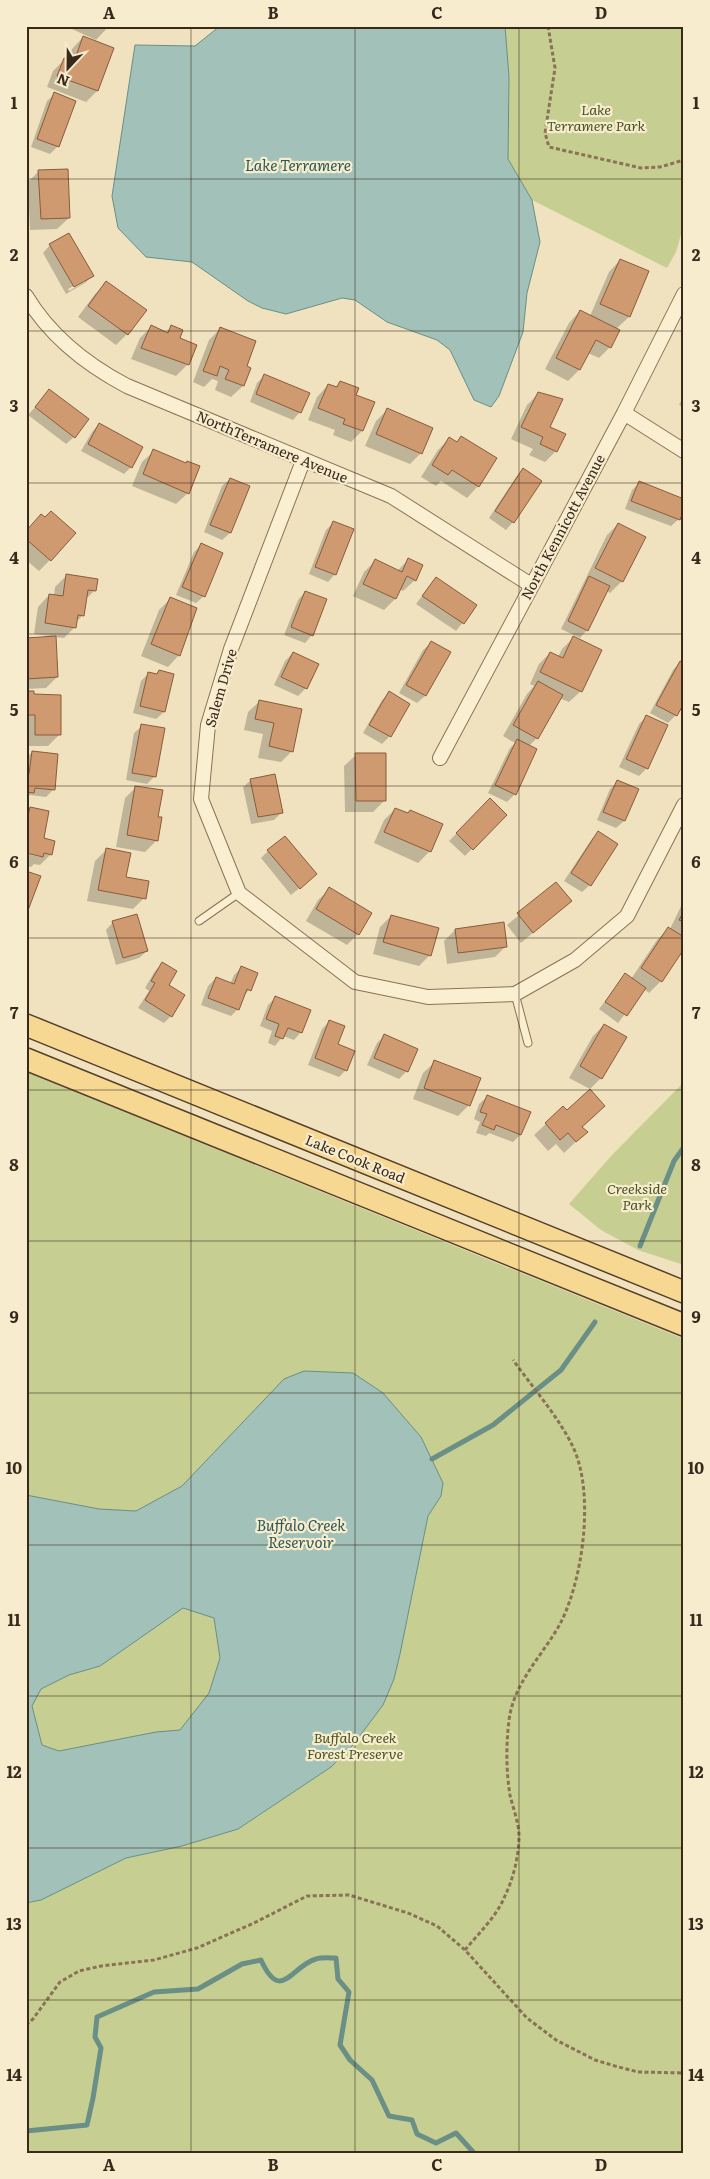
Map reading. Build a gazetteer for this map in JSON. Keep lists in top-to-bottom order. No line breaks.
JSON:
{"streets":{"main road":["Lake Cook Road"],"street":["NorthTerramere Avenue","North Kennicott Avenue","Salem Drive"]},"crossings":[["NorthTerramere Avenue","North Kennicott Avenue"],["NorthTerramere Avenue","Salem Drive"]],"water":["Lake Terramere","Buffalo Creek Reservoir"],"parks":["Lake Terramere Park","Creekside Park","Buffalo Creek Forest Preserve"],"north":"bottom","grid":{"columns":["A","B","C","D"],"rows":["1","2","3","4","5","6","7","8","9","10","11","12","13","14"]}}
